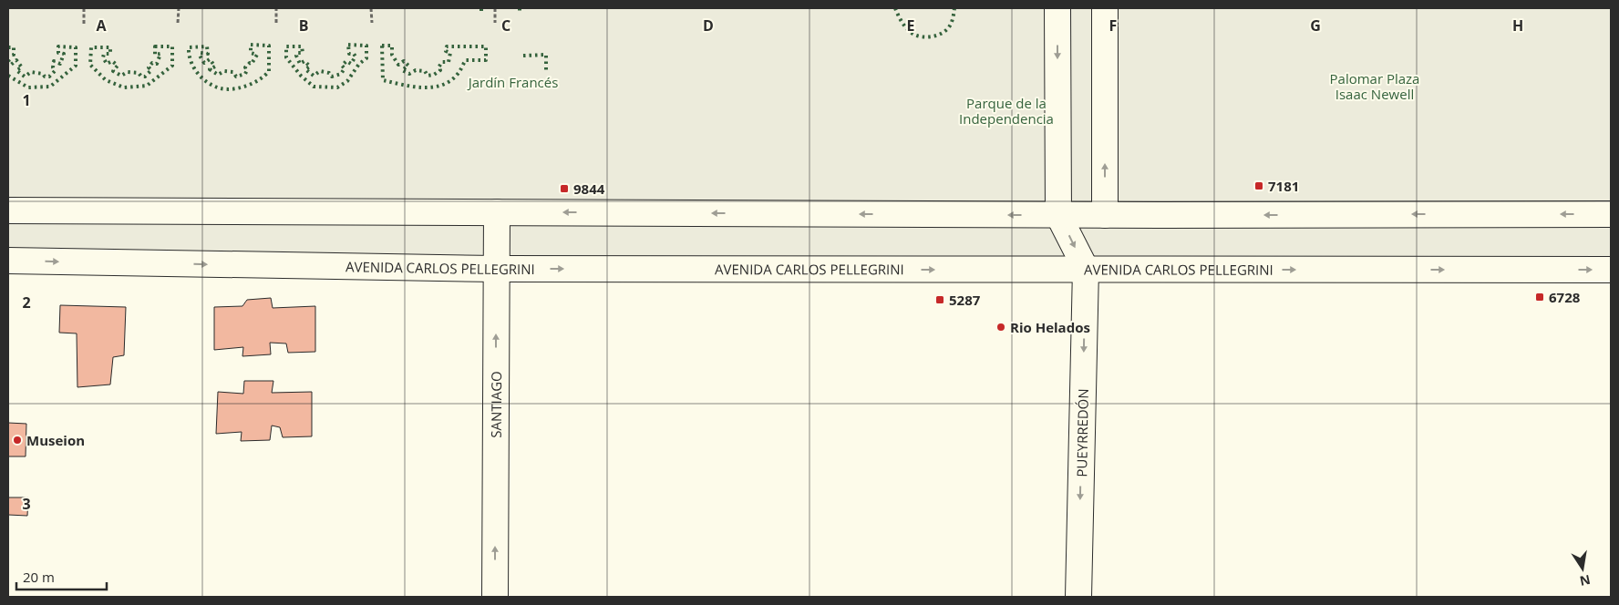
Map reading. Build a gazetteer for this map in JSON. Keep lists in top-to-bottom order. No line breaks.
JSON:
{"streets":{"main road":["AVENIDA CARLOS PELLEGRINI","SANTIAGO","PUEYRREDÓN"]},"crossings":[["AVENIDA CARLOS PELLEGRINI","SANTIAGO"],["AVENIDA CARLOS PELLEGRINI","PUEYRREDÓN"]],"one_way":["SANTIAGO","PUEYRREDÓN"],"parks":["Palomar Plaza Isaac Newell","Jardín Francés","Parque de la Independencia"],"places":{"transit":["7181","9844","6728","5287"],"other":["Rio Helados","Museion"]},"scale_bar":"20 m","north":"bottom","grid":{"columns":["A","B","C","D","E","F","G","H"],"rows":["1","2","3"]}}
